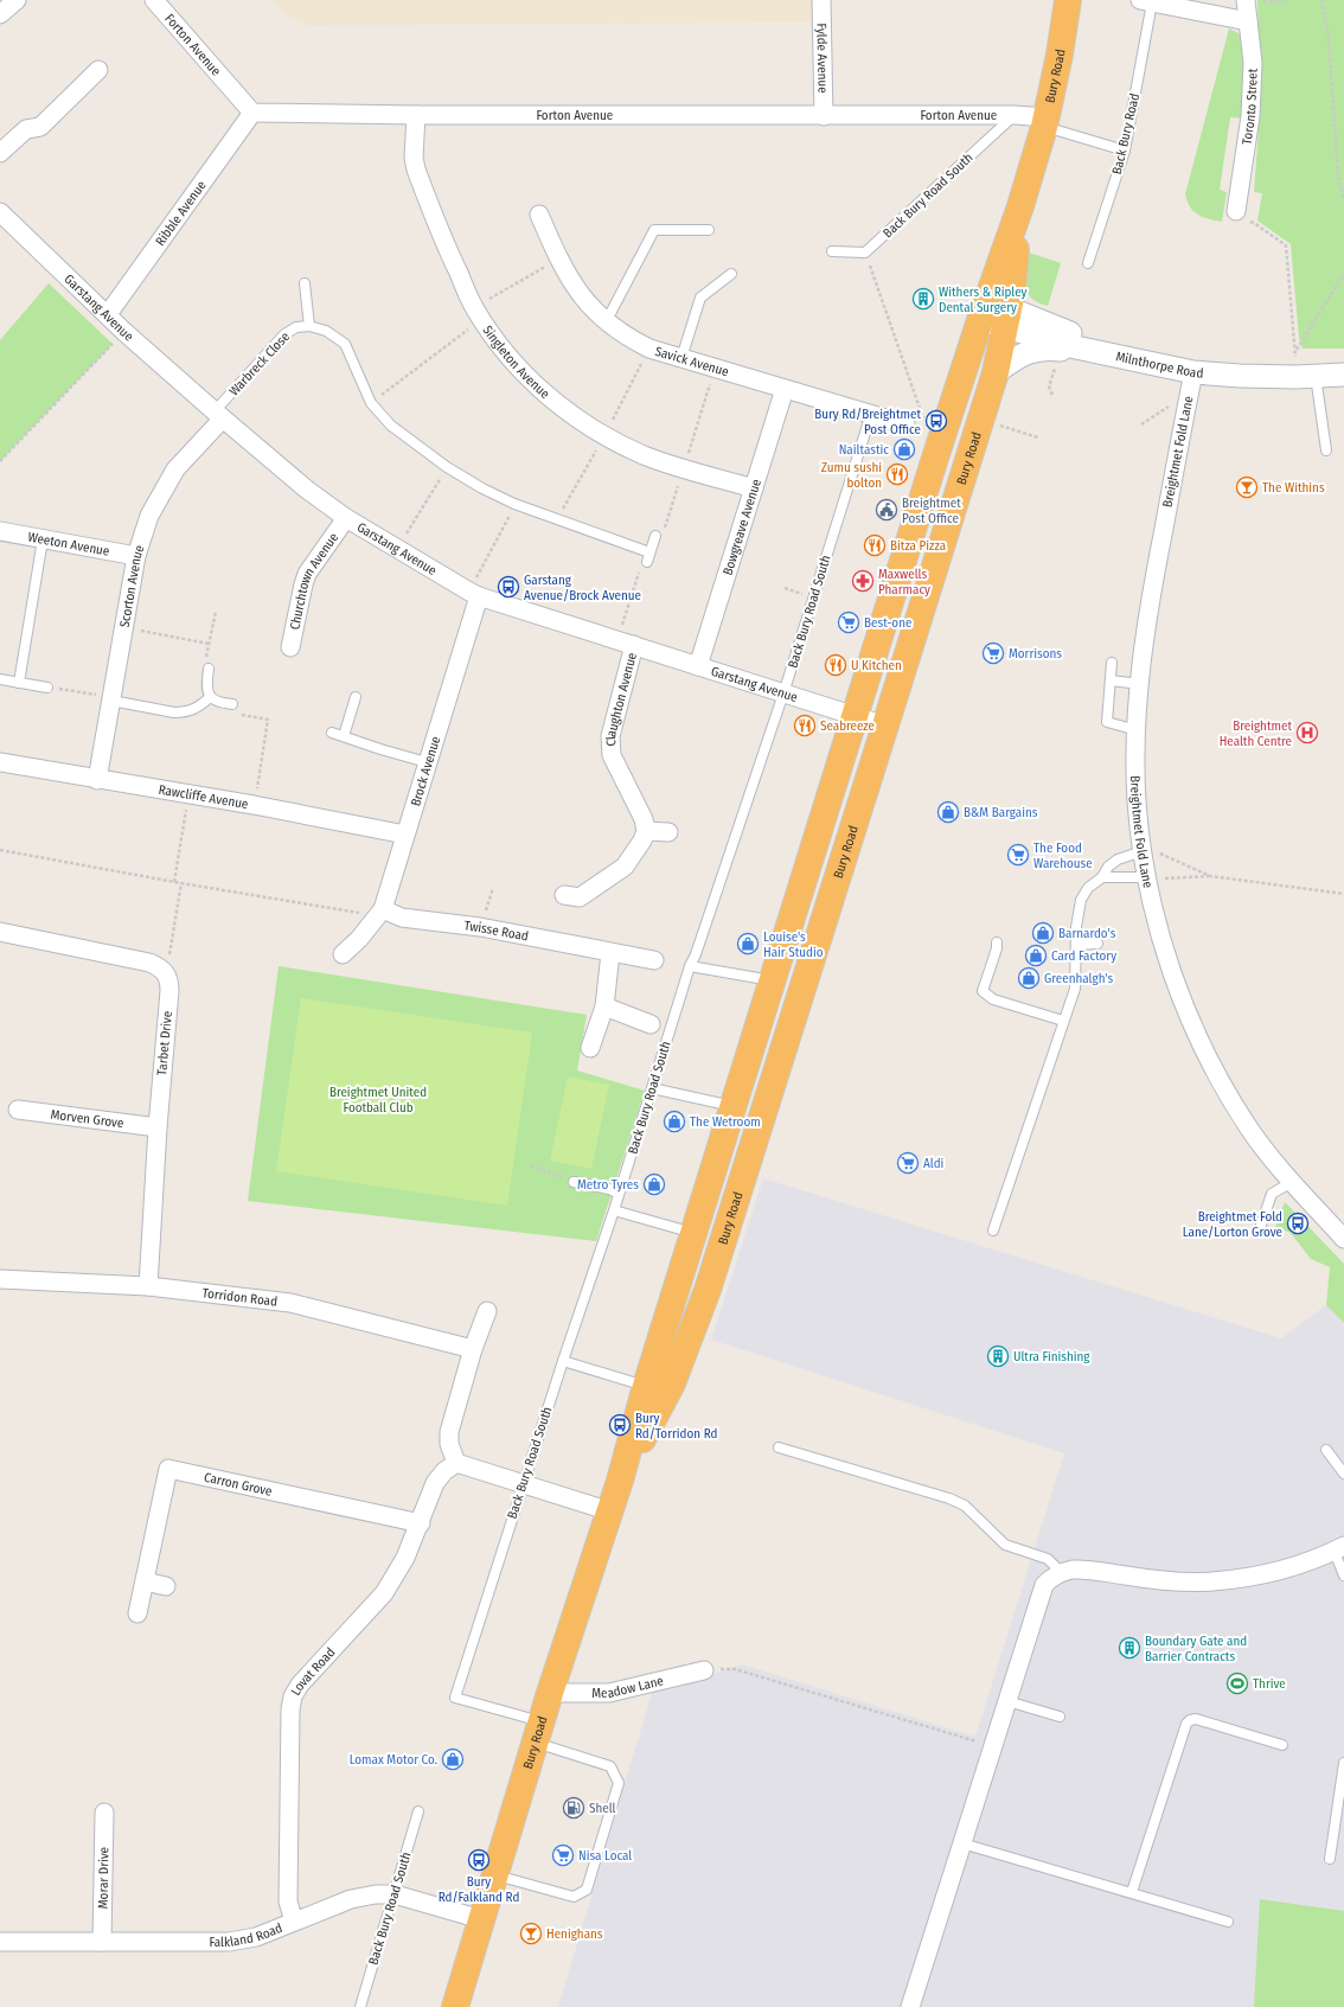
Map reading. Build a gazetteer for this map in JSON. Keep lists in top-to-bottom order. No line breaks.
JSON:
{"streets":{"highway":["Bury Road"],"street":["Forton Avenue","Fylde Avenue","Toronto Street","Ribble Avenue","Garstang Avenue","Singleton Avenue","Savick Avenue","Milnthorpe Road","Breightmet Fold Lane","Bowgreave Avenue","Weeton Avenue","Churchtown Avenue","Scorton Avenue","Claughton Avenue","Brock Avenue","Rawcliffe Avenue","Twisse Road","Tarbet Drive","Morven Grove","Torridon Road","Carron Grove","Lovat Road","Meadow Lane","Morar Drive","Falkland Road"],"lane":["Back Bury Road","Back Bury Road South","Warbreck Close"]},"crossings":[["Forton Avenue","Fylde Avenue"],["Forton Avenue","Bury Road"],["Forton Avenue","Back Bury Road South"],["Forton Avenue","Ribble Avenue"],["Forton Avenue","Singleton Avenue"],["Bury Road","Back Bury Road South"],["Bury Road","Garstang Avenue"],["Bury Road","Milnthorpe Road"],["Bury Road","Meadow Lane"],["Bury Road","Falkland Road"],["Back Bury Road South","Garstang Avenue"],["Back Bury Road South","Savick Avenue"],["Back Bury Road South","Falkland Road"],["Ribble Avenue","Garstang Avenue"],["Garstang Avenue","Warbreck Close"],["Garstang Avenue","Bowgreave Avenue"],["Garstang Avenue","Churchtown Avenue"],["Garstang Avenue","Scorton Avenue"],["Garstang Avenue","Claughton Avenue"],["Garstang Avenue","Brock Avenue"],["Singleton Avenue","Bowgreave Avenue"],["Savick Avenue","Bowgreave Avenue"],["Warbreck Close","Scorton Avenue"],["Milnthorpe Road","Breightmet Fold Lane"],["Weeton Avenue","Scorton Avenue"],["Scorton Avenue","Rawcliffe Avenue"],["Brock Avenue","Rawcliffe Avenue"],["Brock Avenue","Twisse Road"],["Tarbet Drive","Morven Grove"],["Tarbet Drive","Torridon Road"],["Carron Grove","Lovat Road"],["Lovat Road","Falkland Road"],["Morar Drive","Falkland Road"]],"parks":["Breightmet United Football Club"],"places":{"building":["Withers & Ripley Dental Surgery","Ultra Finishing","Boundary Gate and Barrier Contracts"],"bus stop":["Bury Rd/Breightmet Post Office","Garstang Avenue/Brock Avenue","Breightmet Fold Lane/Lorton Grove","Bury Rd/Torridon Rd","Bury Rd/Falkland Rd"],"shop":["Nailtastic","B&M Bargains","Barnardo's","Louise's Hair Studio","Card Factory","Greenhalgh's","The Wetroom","Metro Tyres","Lomax Motor Co."],"restaurant":["Zumu sushi bolton","Bitza Pizza","U Kitchen","Seabreeze"],"bar":["The Withins","Henighans"],"public building":["Breightmet Post Office"],"pharmacy":["Maxwells Pharmacy"],"supermarket":["Best-one","Morrisons","The Food Warehouse","Aldi","Nisa Local"],"hospital":["Breightmet Health Centre"],"sports":["Thrive"],"fuel station":["Shell"]}}
